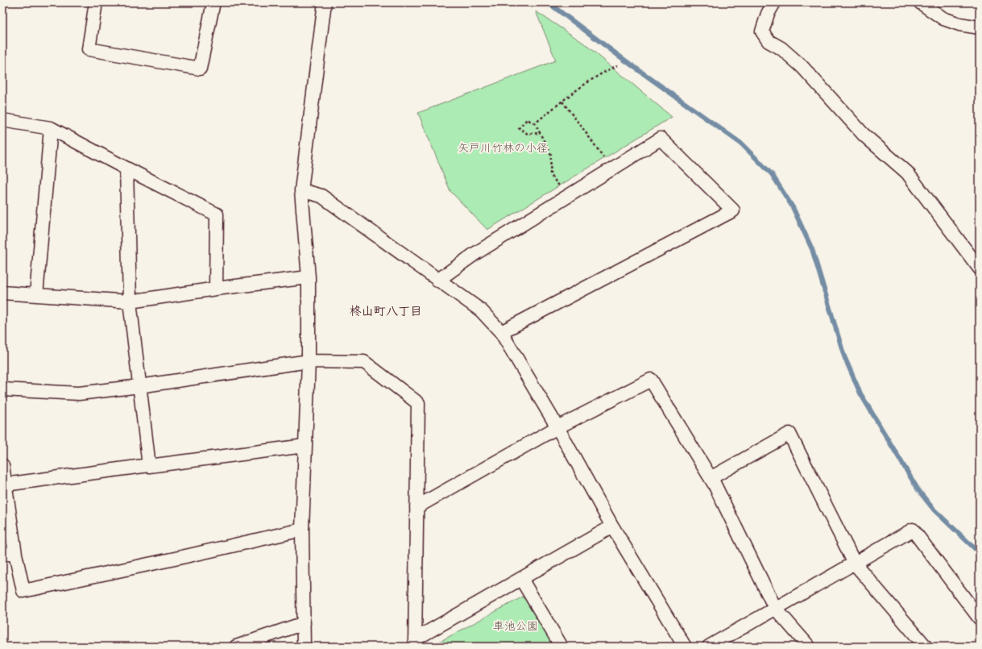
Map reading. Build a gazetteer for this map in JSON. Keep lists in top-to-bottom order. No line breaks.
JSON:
{"districts":["柊山町八丁目"],"parks":["矢戸川竹林の小径","車池公園"]}
